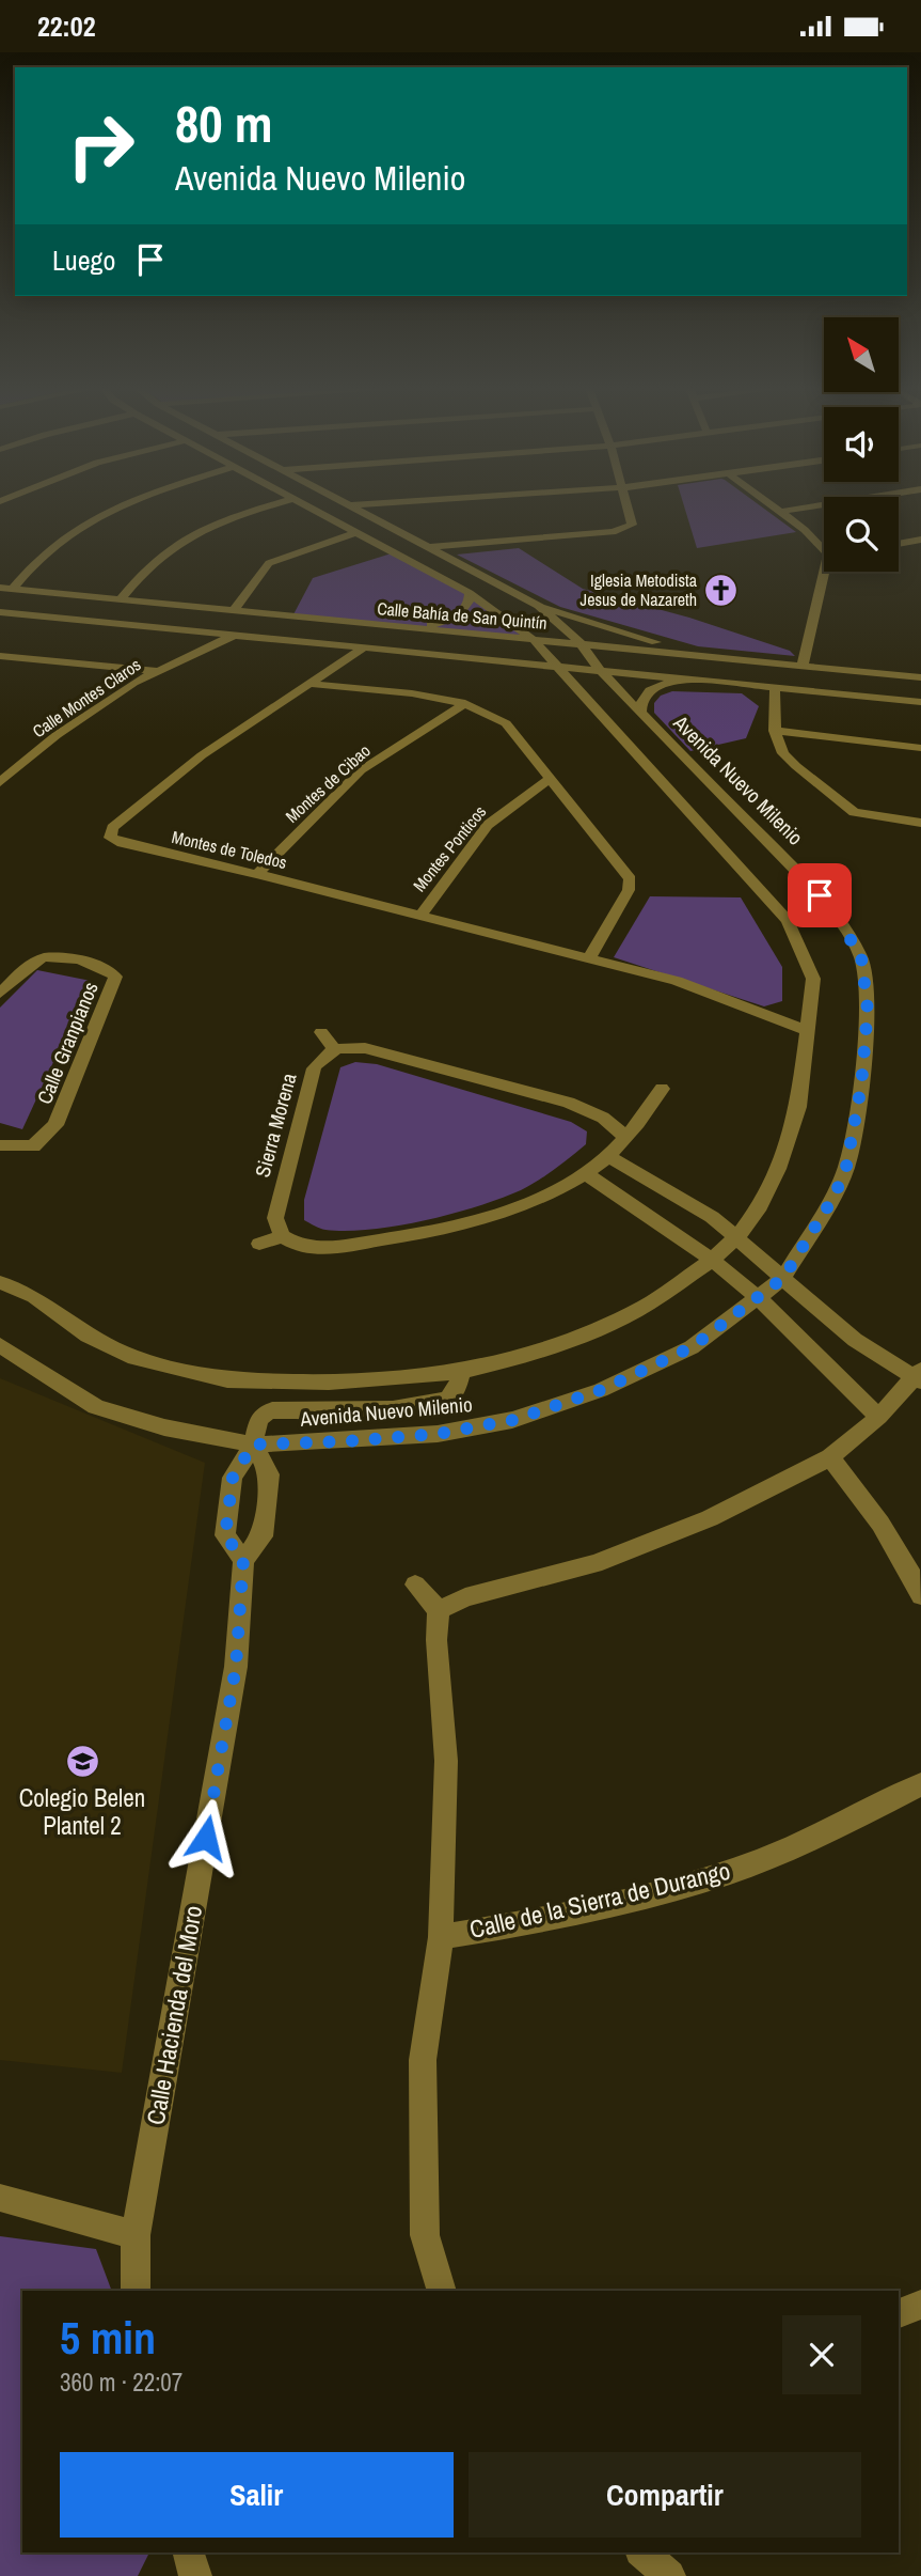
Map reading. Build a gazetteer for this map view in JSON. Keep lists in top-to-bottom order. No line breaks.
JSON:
{"streets":{"street":["Calle Bahía de San Quintín","Calle Montes Claros","Avenida Nuevo Milenio","Montes de Cibao","Montes Ponticos","Montes de Toledos","Calle Granpianos","Sierra Morena","Calle de la Sierra de Durango","Calle Hacienda del Moro"]},"crossings":[["Calle Bahía de San Quintín","Calle Montes Claros"],["Calle Bahía de San Quintín","Avenida Nuevo Milenio"],["Calle Bahía de San Quintín","Montes de Toledos"],["Avenida Nuevo Milenio","Montes de Toledos"],["Avenida Nuevo Milenio","Calle Hacienda del Moro"],["Montes de Cibao","Montes de Toledos"],["Montes Ponticos","Montes de Toledos"]],"places":{"church":["Iglesia Metodista Jesus de Nazareth"],"school or university":["Colegio Belen Plantel 2"]},"north":"top left","page":{"status":"22:02","turn":["80 m","Avenida Nuevo Milenio"],"then":"Luego","heading":["5 min","360 m · 22:07"],"buttons":["Salir","Compartir"]}}
